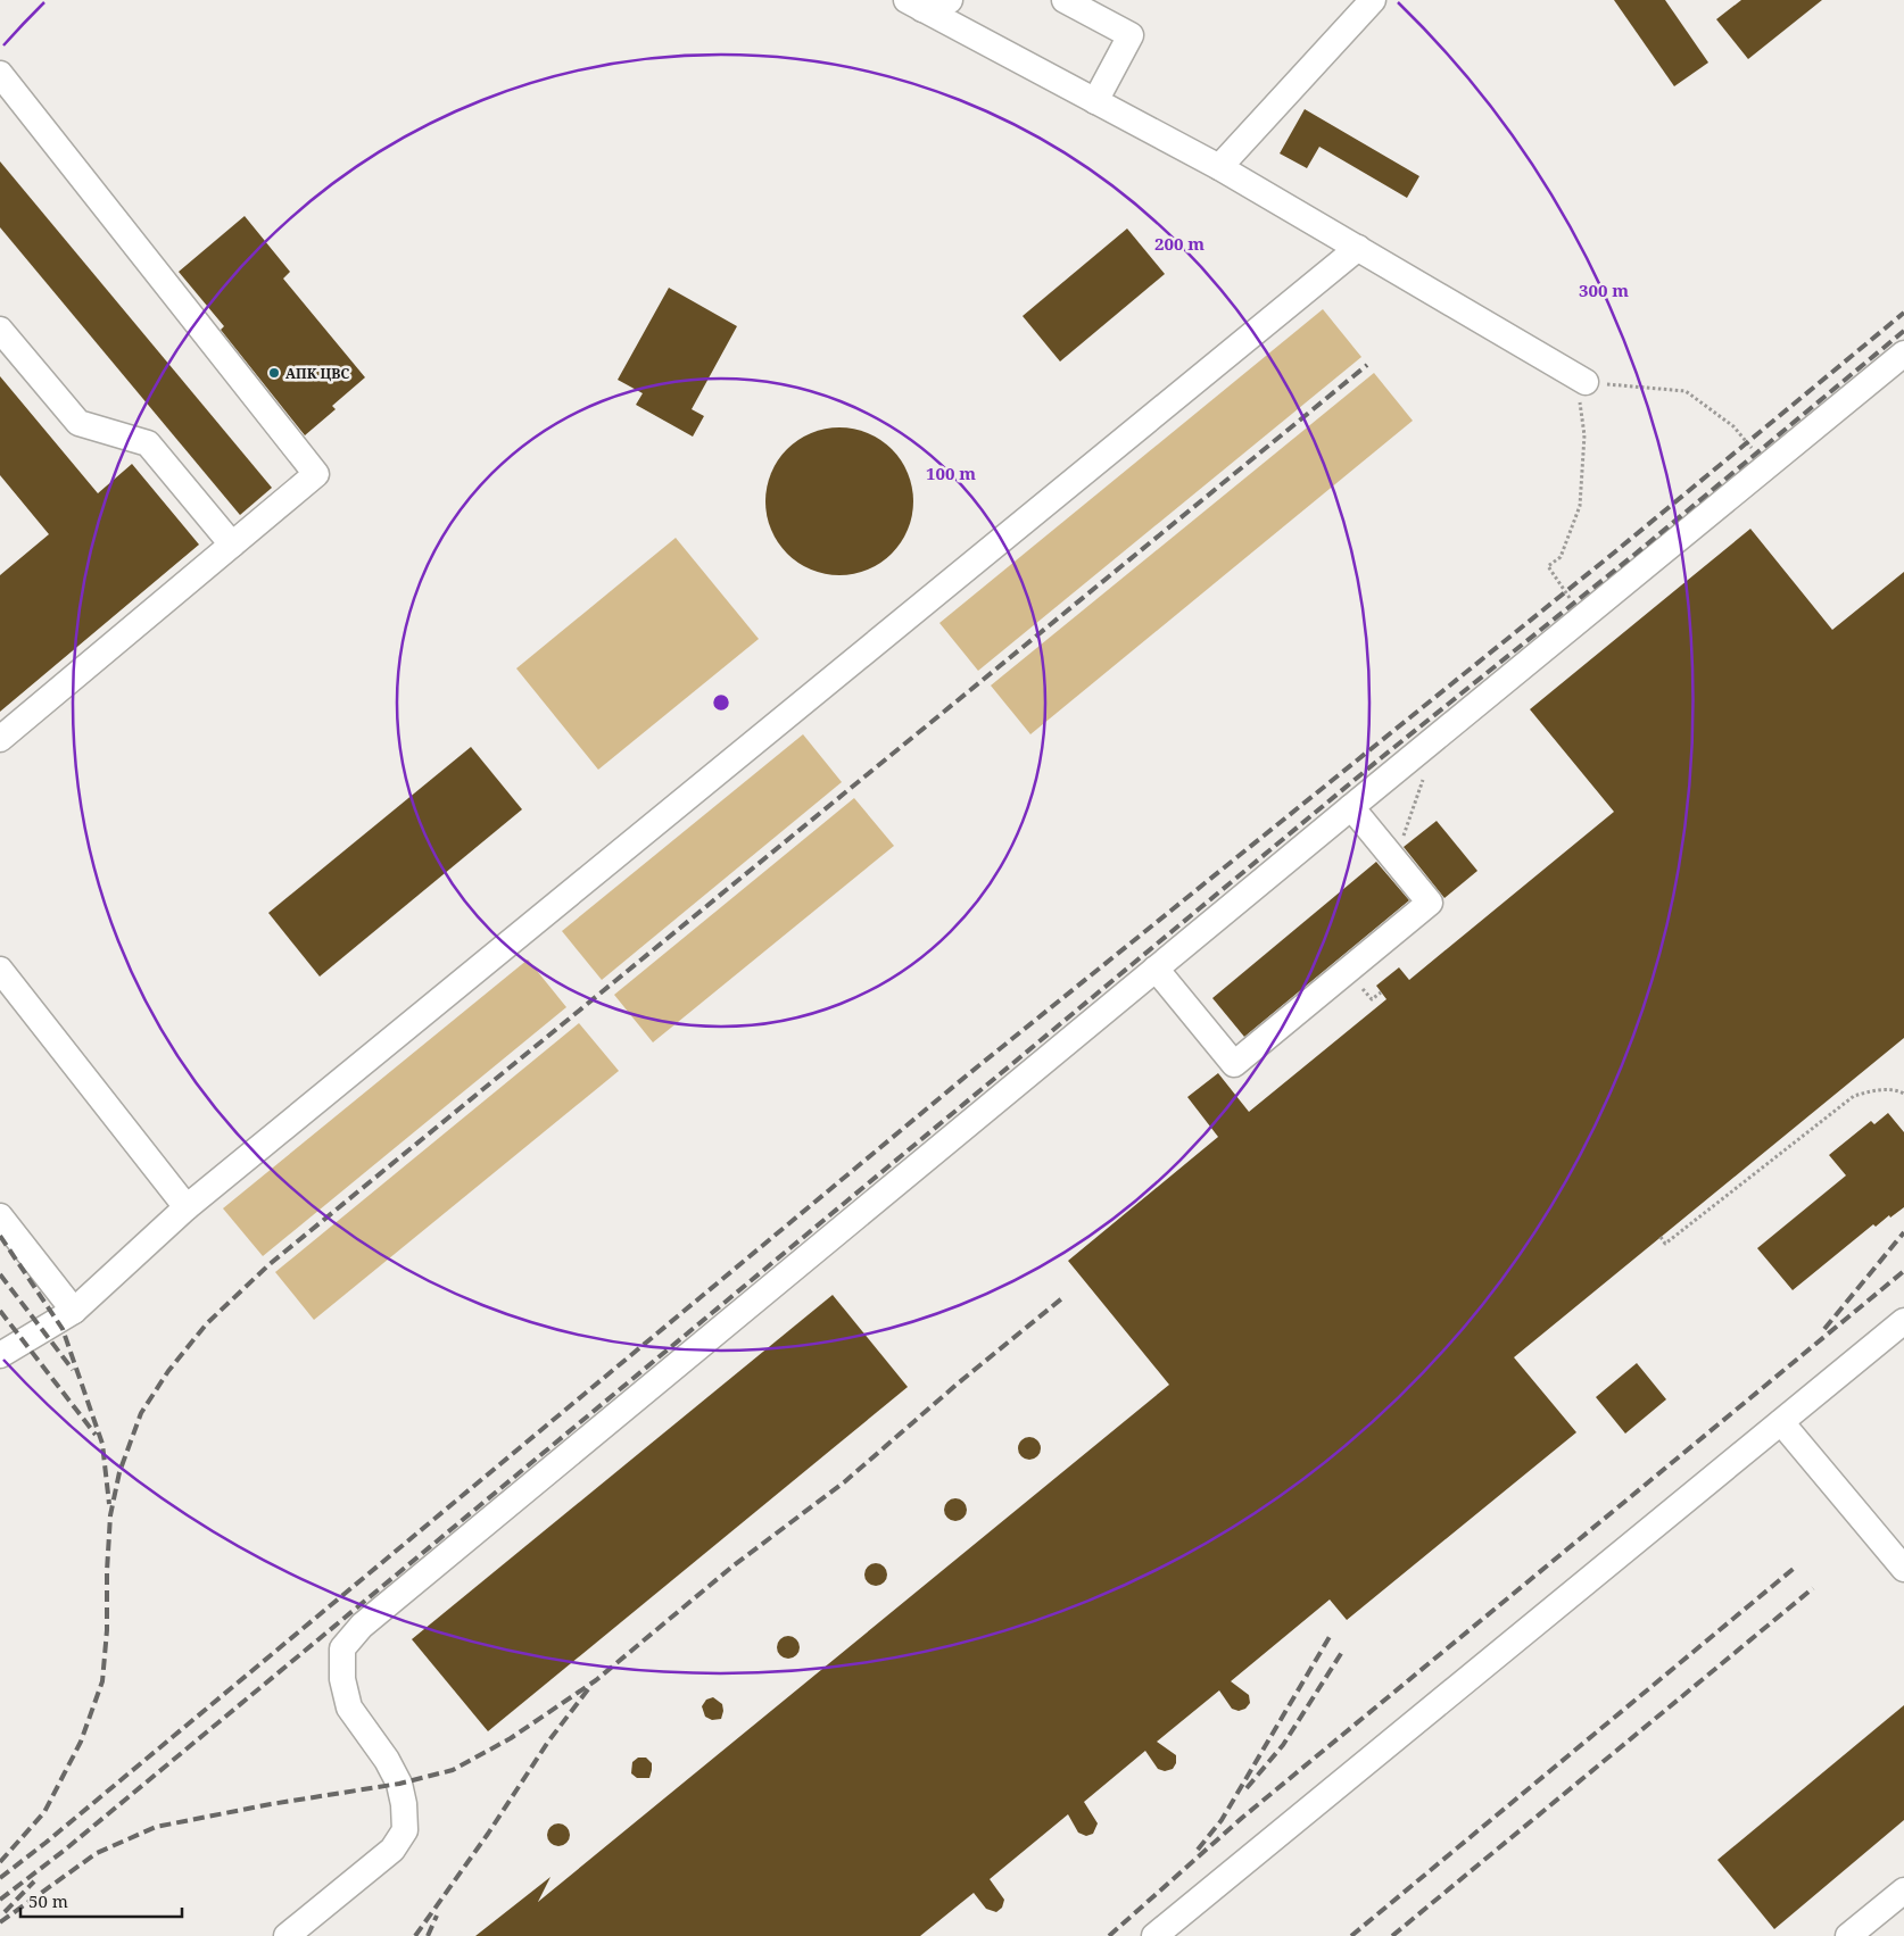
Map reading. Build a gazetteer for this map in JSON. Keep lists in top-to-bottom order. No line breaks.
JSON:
{"places":["АПК ЦВС"],"scale_bar":"50 m","rings":["200 m","300 m","100 m"]}
